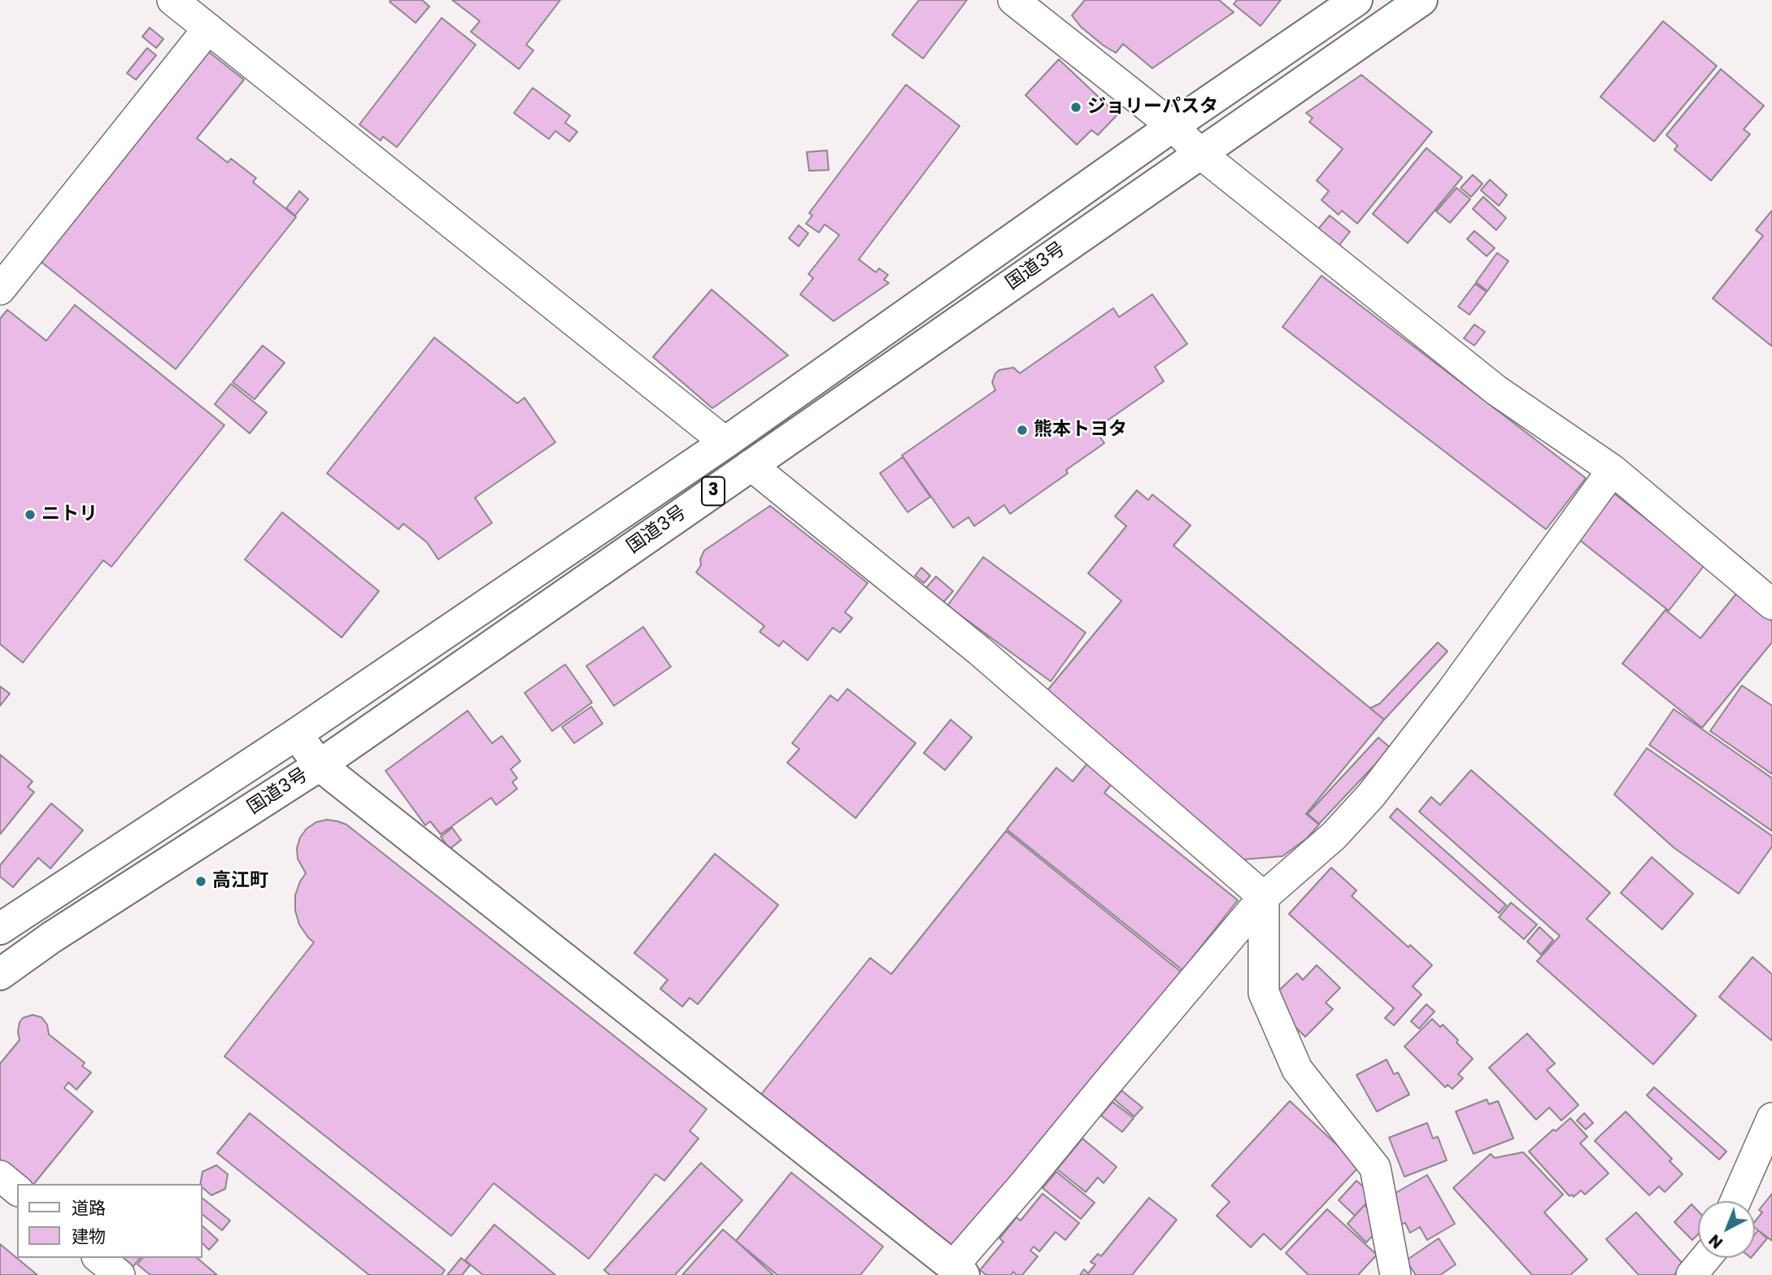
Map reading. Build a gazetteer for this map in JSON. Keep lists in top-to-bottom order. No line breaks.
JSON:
{"streets":{"main road":["国道3号","3"]},"places":["ジョリーパスタ","熊本トヨタ","ニトリ","高江町"],"legend":["道路","建物"],"north":"bottom left"}
